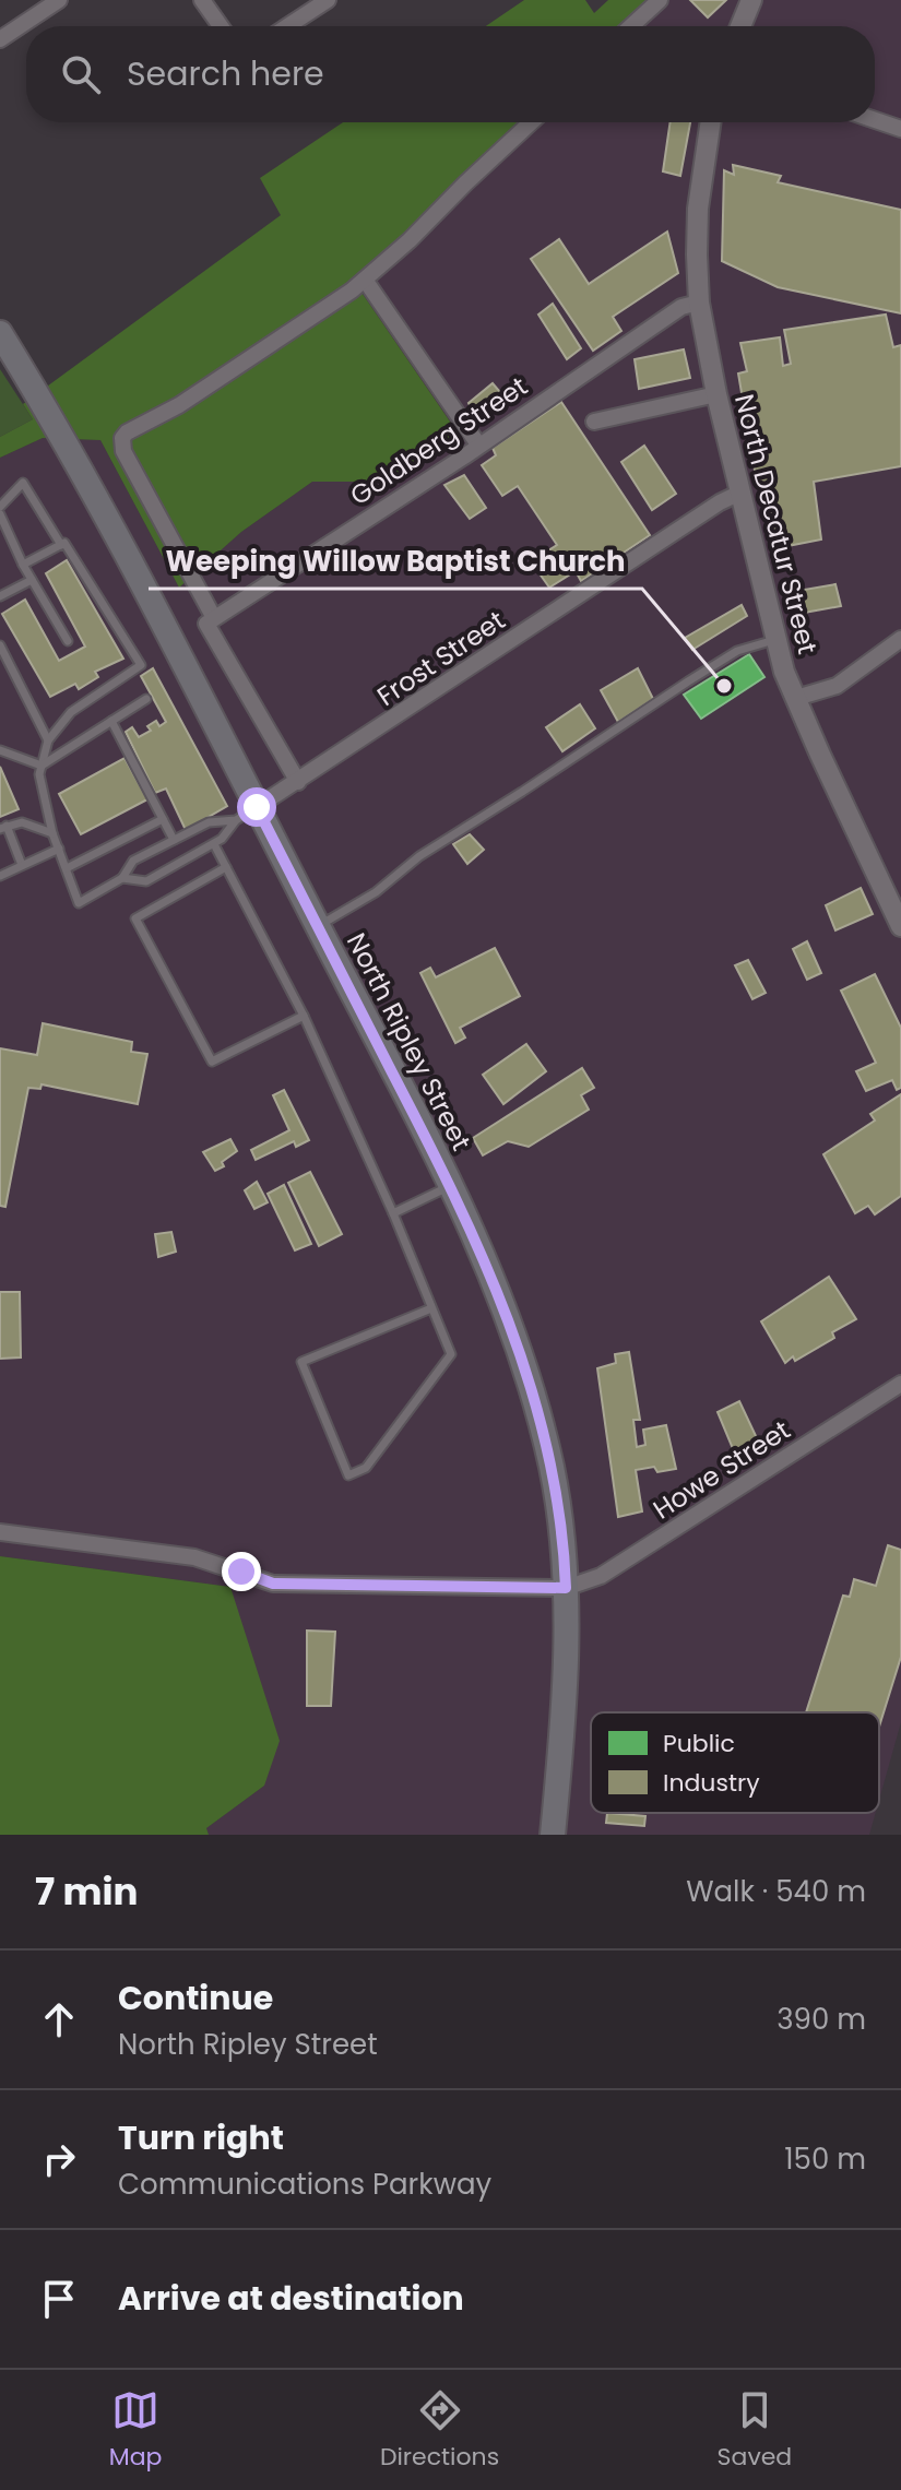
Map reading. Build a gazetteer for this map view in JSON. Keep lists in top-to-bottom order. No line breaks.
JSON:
{"streets":{"main road":["North Ripley Street"],"street":["Goldberg Street","North Decatur Street","Frost Street","Howe Street"]},"crossings":[["Goldberg Street","North Decatur Street"],["North Decatur Street","Frost Street"],["Frost Street","North Ripley Street"],["North Ripley Street","Howe Street"]],"places":["Weeping Willow Baptist Church"],"legend":["Public","Industry"],"page":{"search":"Search here","heading":["7 min","Walk · 540 m"],"list":[["Continue","North Ripley Street","390 m"],["Turn right","Communications Parkway","150 m"],"Arrive at destination"],"nav":["Map","Directions","Saved"]}}
